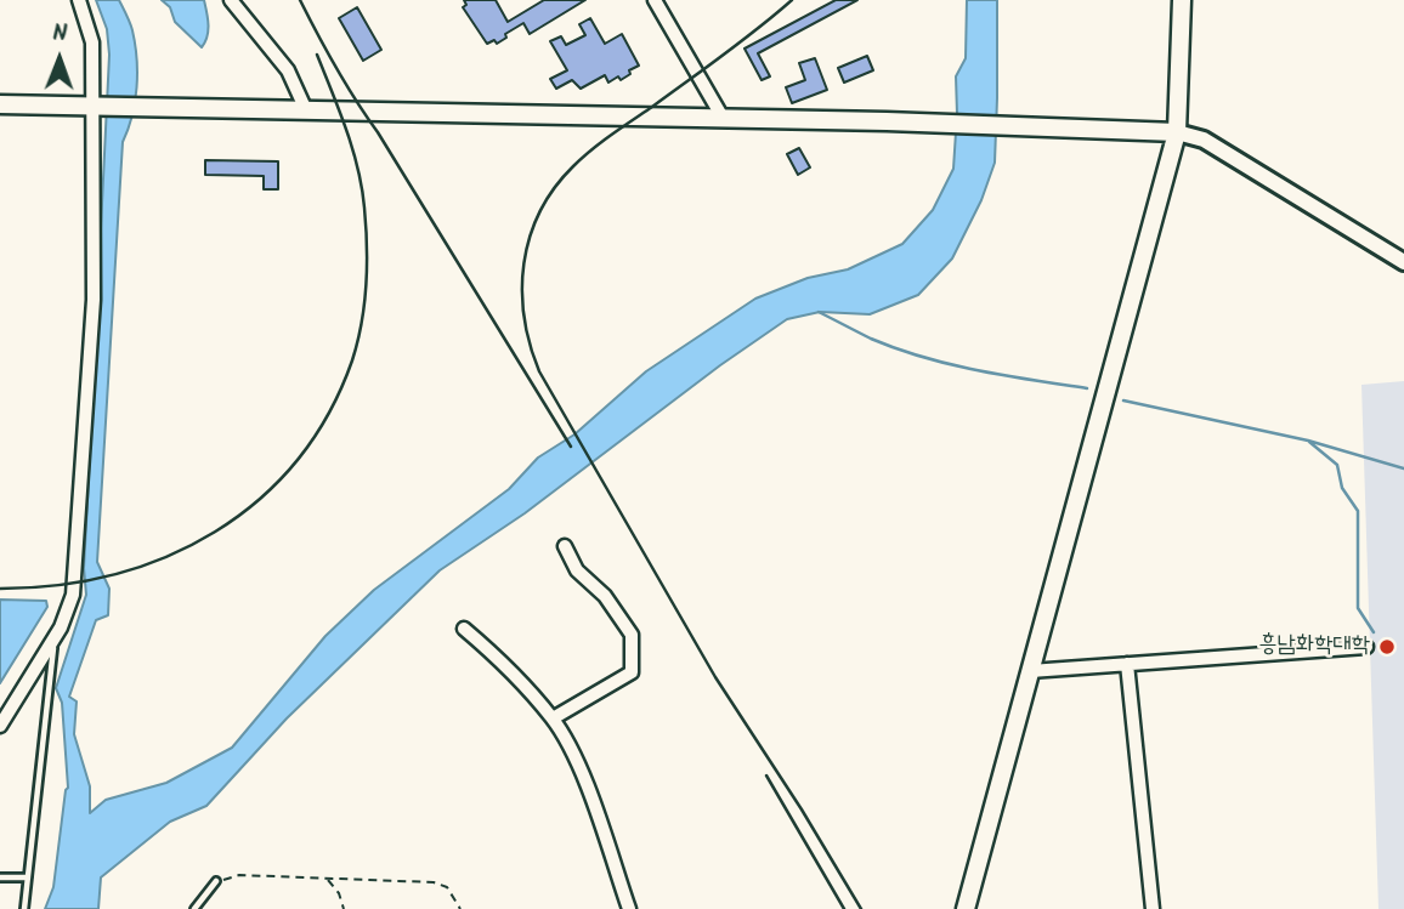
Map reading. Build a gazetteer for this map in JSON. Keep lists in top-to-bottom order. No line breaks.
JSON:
{"places":["흥남화학대학"],"north":"top"}
